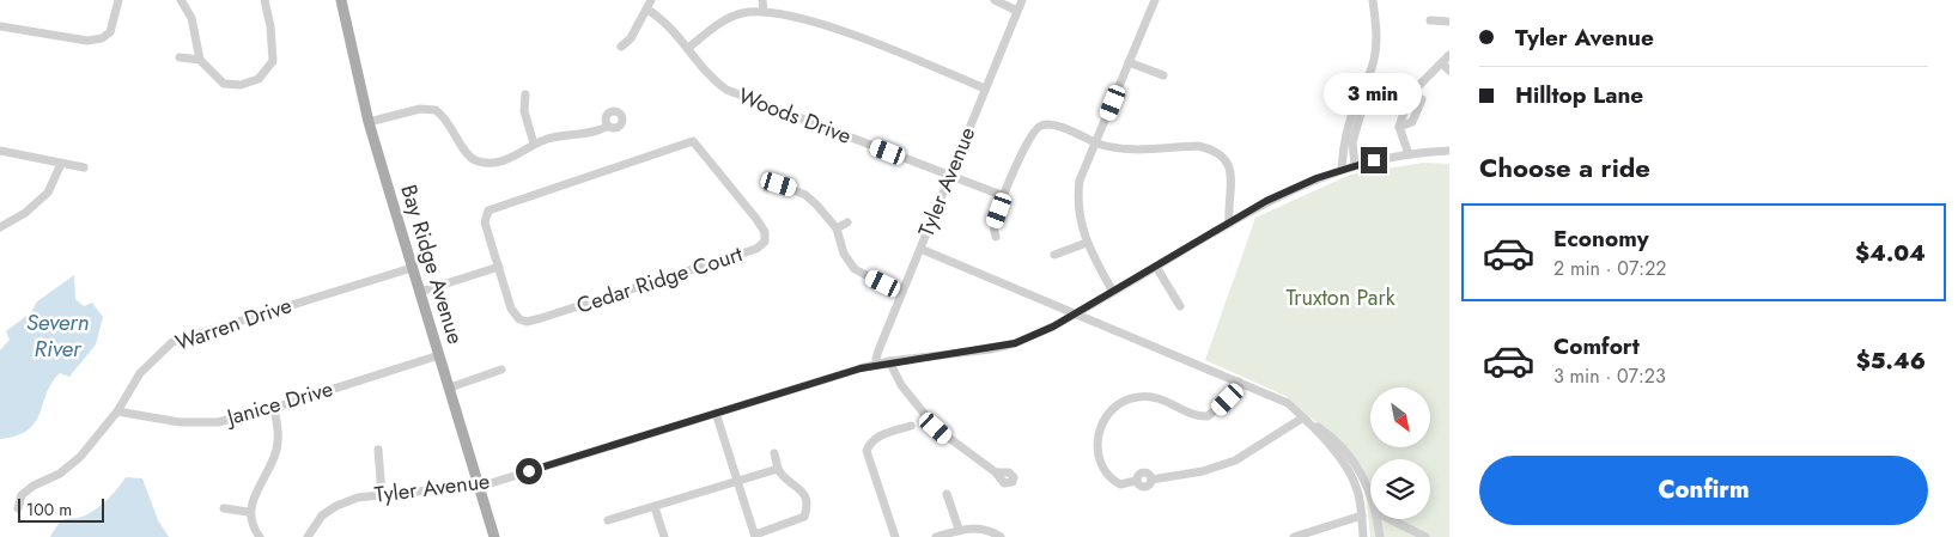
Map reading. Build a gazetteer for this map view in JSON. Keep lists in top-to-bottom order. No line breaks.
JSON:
{"streets":{"main road":["Bay Ridge Avenue"],"street":["Woods Drive","Tyler Avenue","Cedar Ridge Court","Warren Drive","Janice Drive"]},"crossings":[["Woods Drive","Tyler Avenue"],["Tyler Avenue","Bay Ridge Avenue"],["Bay Ridge Avenue","Warren Drive"],["Bay Ridge Avenue","Janice Drive"],["Warren Drive","Janice Drive"]],"water":["Severn River"],"parks":["Truxton Park"],"scale_bar":"100 m","north":"bottom right","page":{"banner":["Tyler Avenue","Hilltop Lane"],"bubble":"3 min","heading":"Choose a ride","list":[{"name":"Economy","note":"2 min · 07:22","value":"$4.04"},{"name":"Comfort","note":"3 min · 07:23","value":"$5.46"}],"buttons":"Confirm","scale":"100 m"}}
